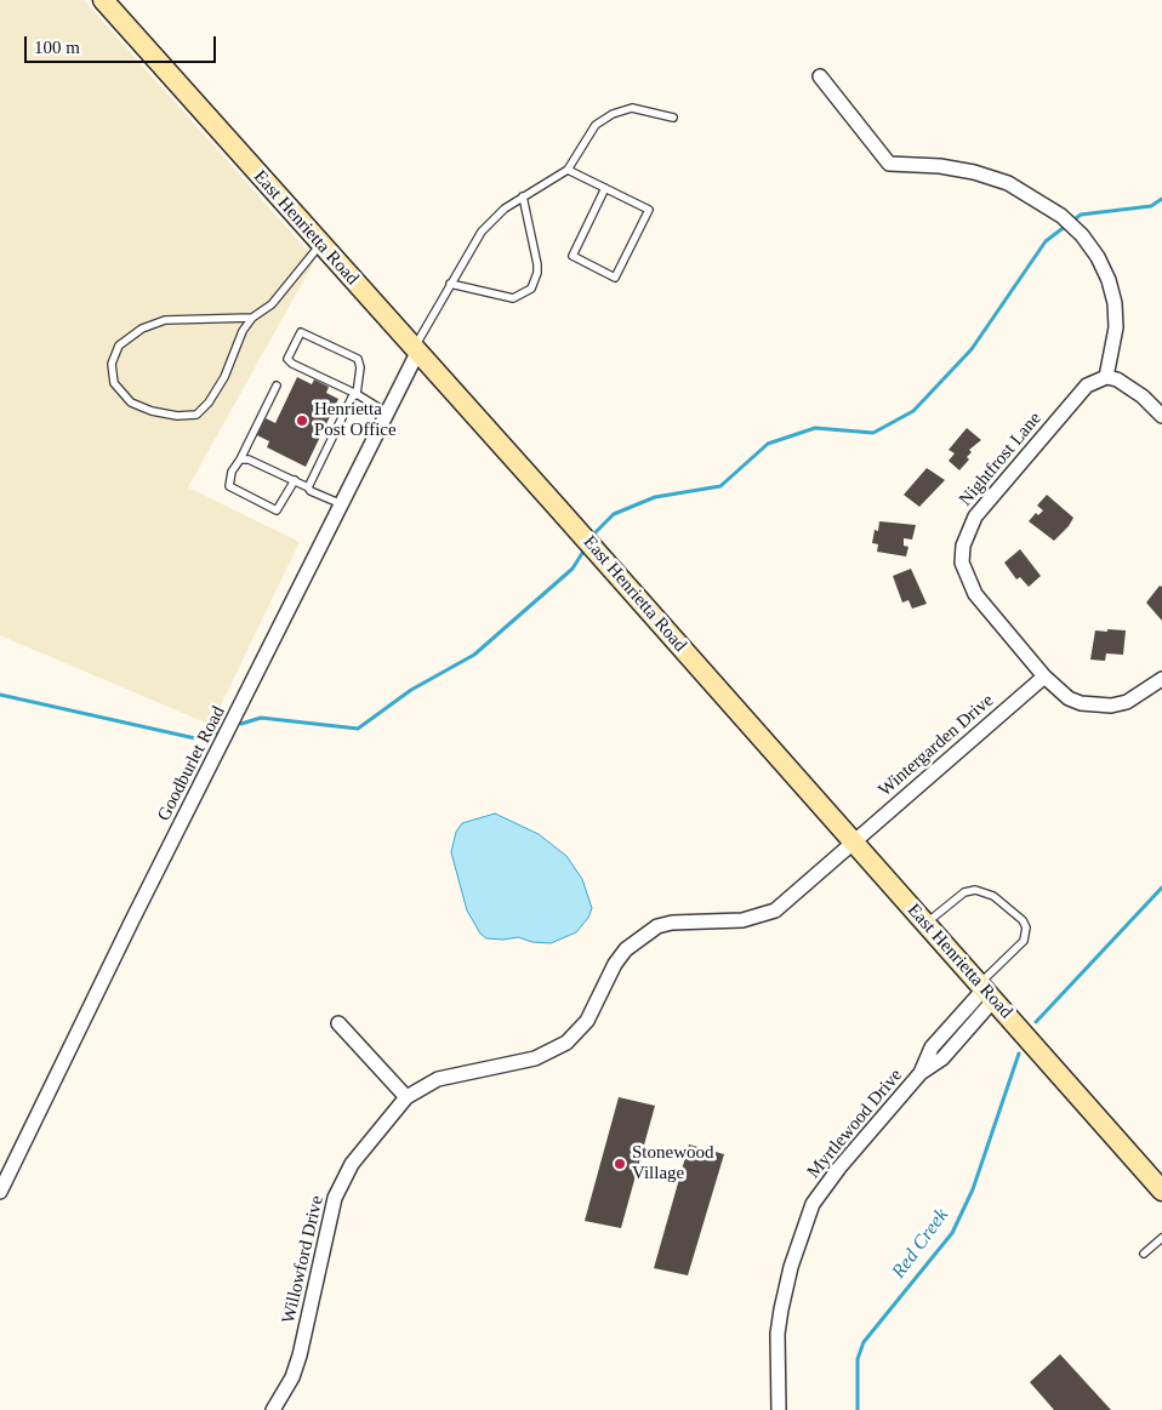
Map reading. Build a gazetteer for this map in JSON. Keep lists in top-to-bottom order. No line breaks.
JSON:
{"streets":{"main road":["East Henrietta Road"],"street":["Nightfrost Lane","Wintergarden Drive","Goodburlet Road","Myrtlewood Drive","Willowford Drive"]},"crossings":[["East Henrietta Road","Wintergarden Drive"],["East Henrietta Road","Goodburlet Road"],["East Henrietta Road","Myrtlewood Drive"],["East Henrietta Road","Willowford Drive"],["Nightfrost Lane","Wintergarden Drive"],["Wintergarden Drive","Willowford Drive"]],"water":["Red Creek"],"places":["Henrietta Post Office","Stonewood Village"],"scale_bar":"100 m"}
